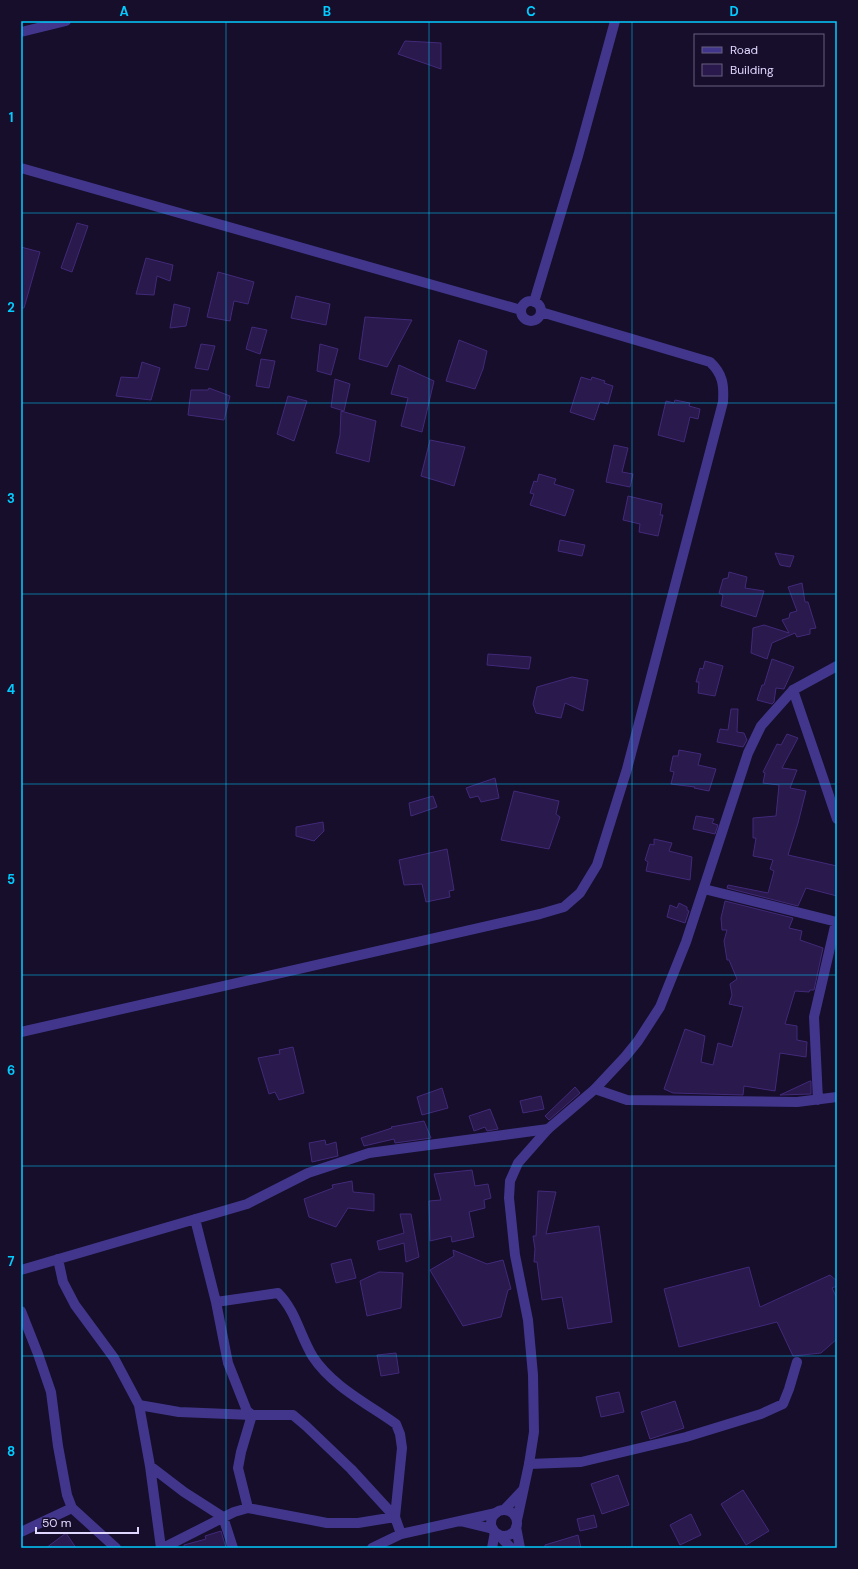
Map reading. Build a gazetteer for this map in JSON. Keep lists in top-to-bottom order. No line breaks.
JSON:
{"legend":["Road","Building"],"scale_bar":"50 m","grid":{"columns":["A","B","C","D"],"rows":["1","2","3","4","5","6","7","8"]}}
